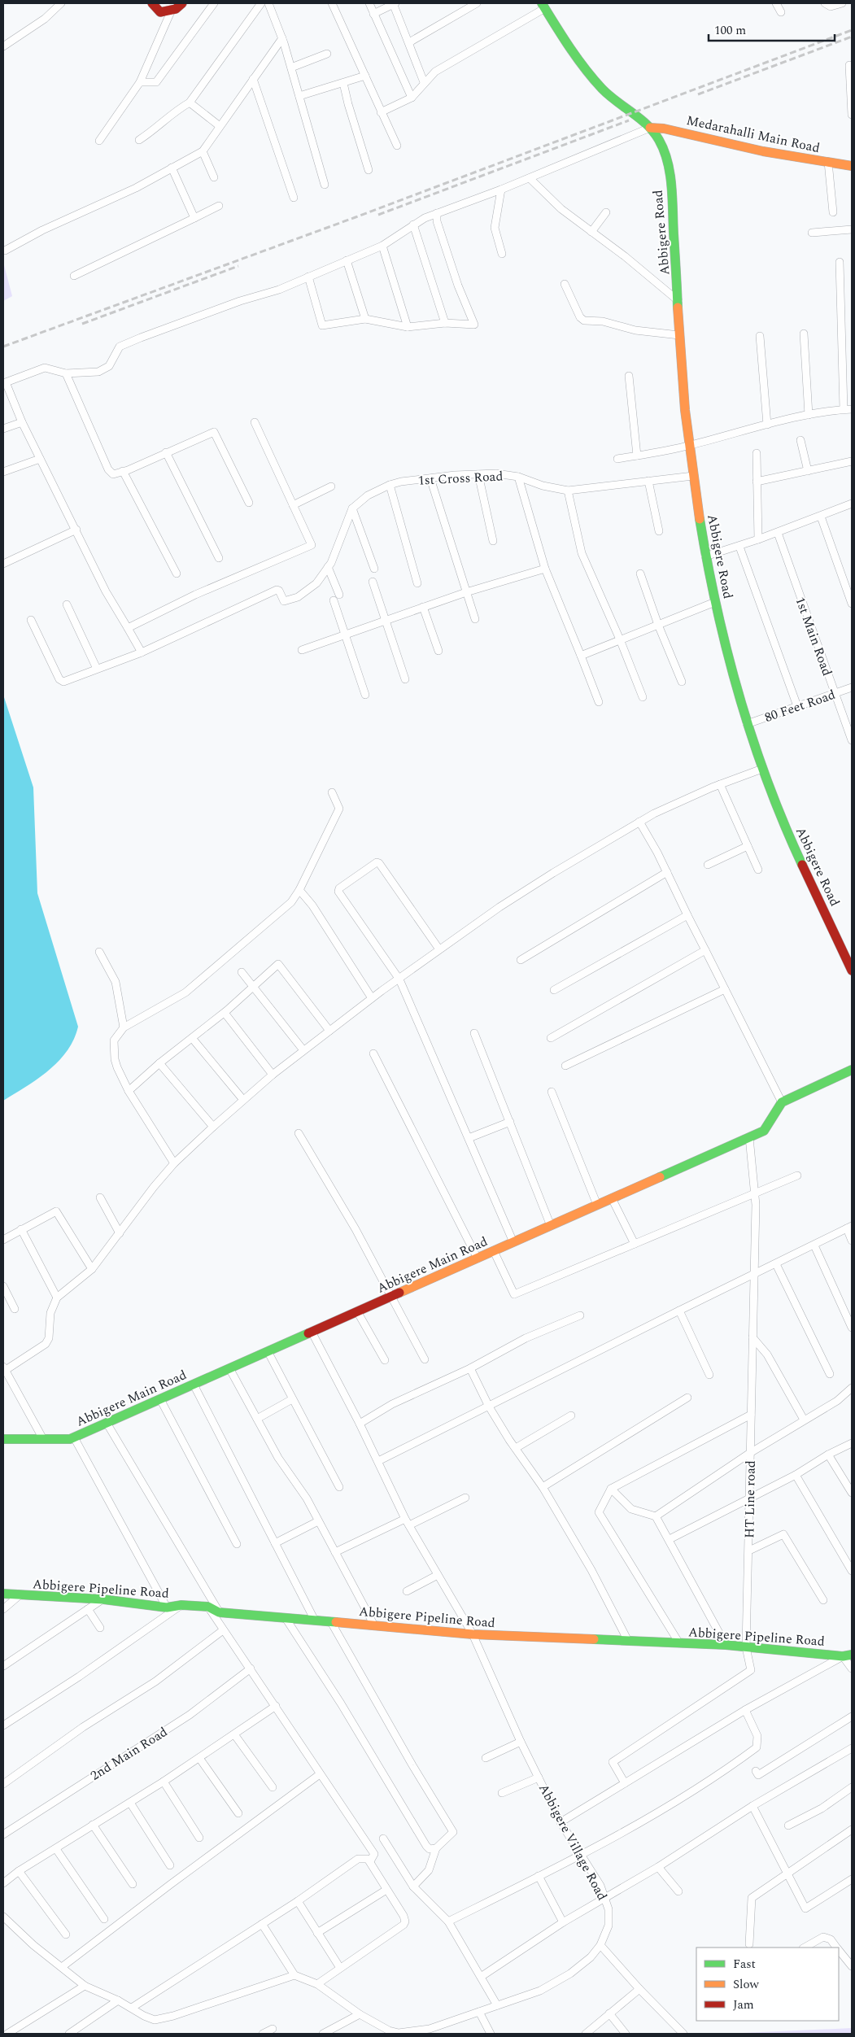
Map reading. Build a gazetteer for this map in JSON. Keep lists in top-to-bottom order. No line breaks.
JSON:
{"streets":{"street":["Medarahalli Main Road","Abbigere Road","1st Cross Road","1st Main Road","80 Feet Road","Abbigere Main Road","HT Line road","Abbigere Pipeline Road","2nd Main Road","Abbigere Village Road"]},"crossings":[["Medarahalli Main Road","Abbigere Road"],["Abbigere Road","1st Cross Road"],["Abbigere Road","80 Feet Road"],["1st Main Road","80 Feet Road"],["Abbigere Main Road","HT Line road"],["Abbigere Main Road","Abbigere Village Road"],["HT Line road","Abbigere Pipeline Road"],["Abbigere Pipeline Road","Abbigere Village Road"]],"legend":["Fast","Slow","Jam"],"scale_bar":"100 m"}
